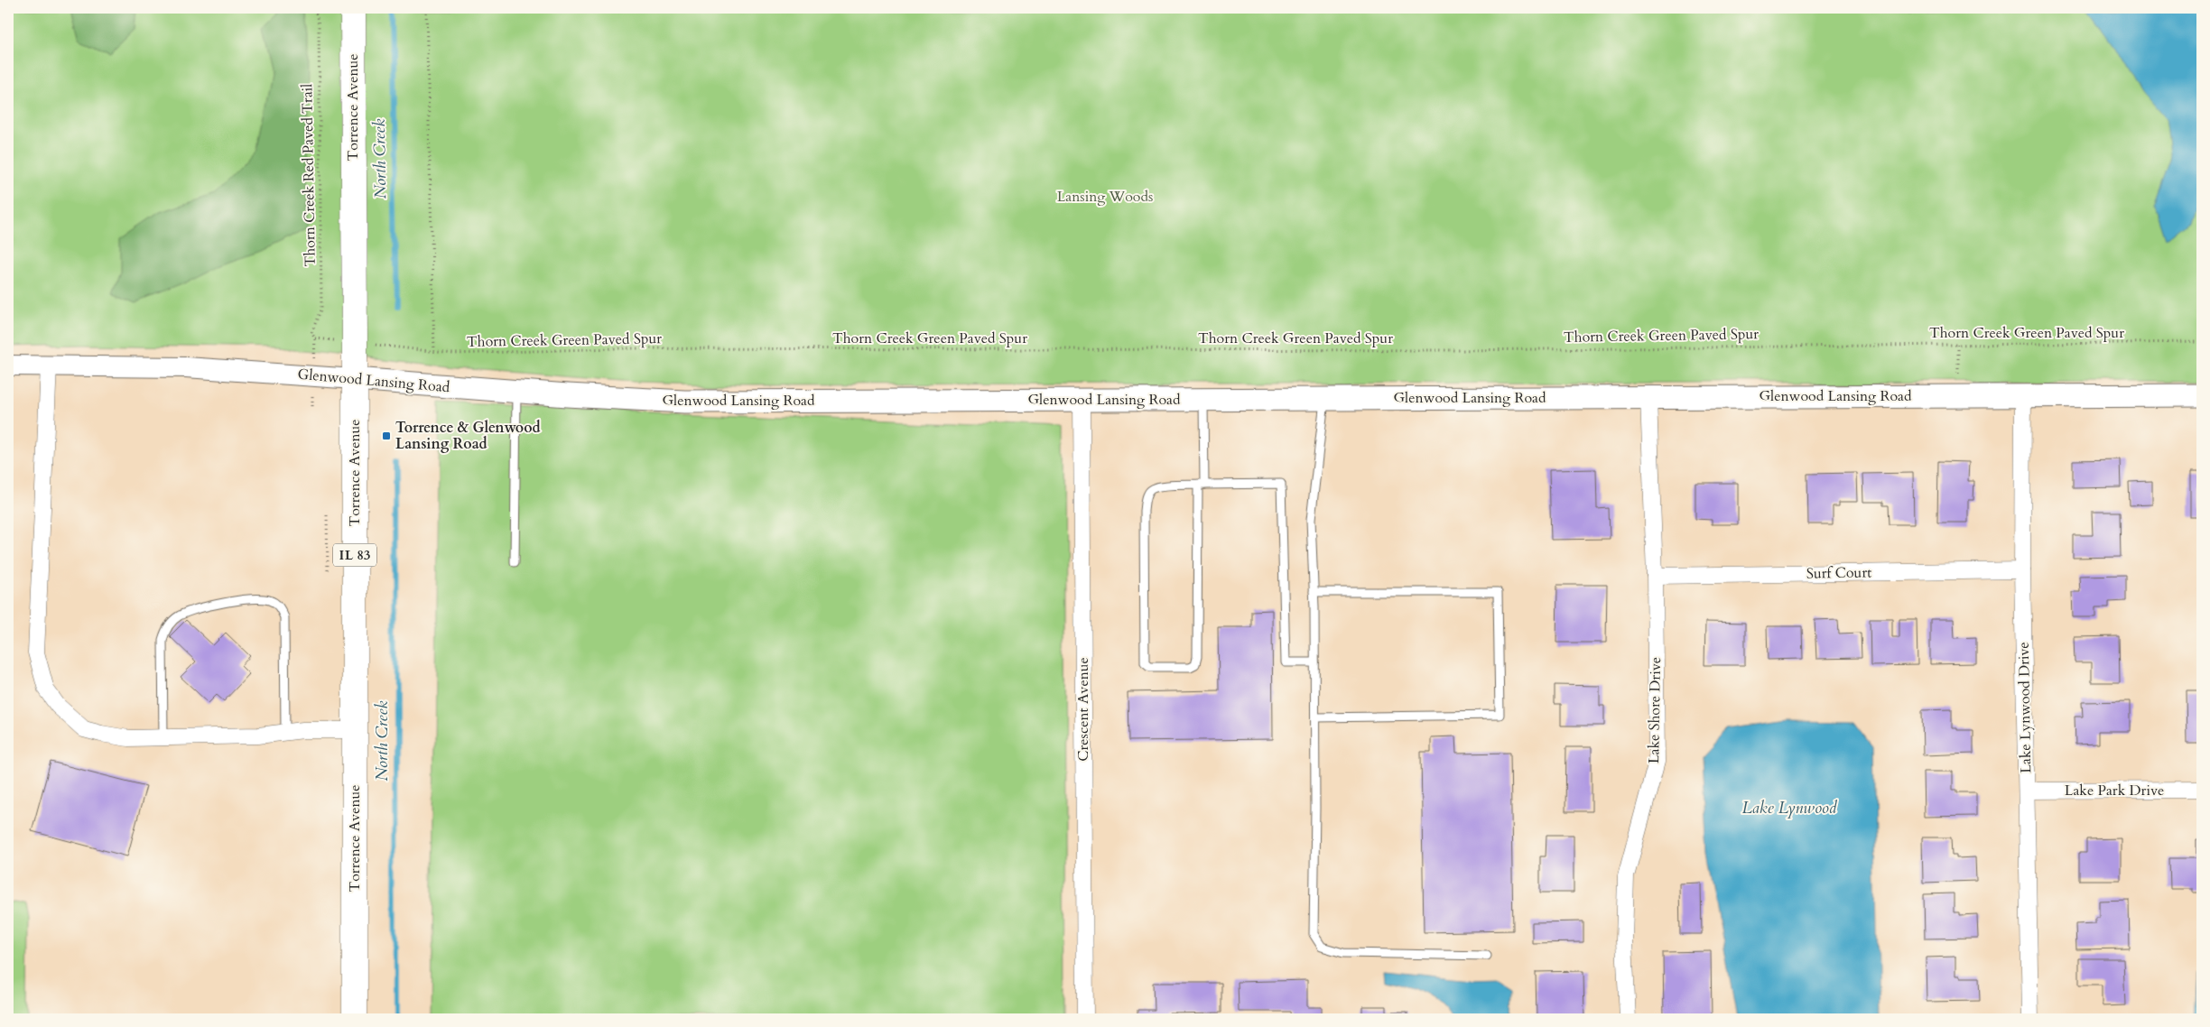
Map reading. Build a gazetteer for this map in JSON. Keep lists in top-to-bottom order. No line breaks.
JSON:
{"streets":{"main road":["Torrence Avenue","Glenwood Lansing Road","IL 83"],"street":["Surf Court","Lake Lynwood Drive","Crescent Avenue","Lake Shore Drive","Lake Park Drive"],"path":["Thorn Creek Red Paved Trail","Thorn Creek Green Paved Spur"]},"crossings":[["Torrence Avenue","Glenwood Lansing Road"],["Glenwood Lansing Road","Lake Lynwood Drive"],["Glenwood Lansing Road","Crescent Avenue"],["Glenwood Lansing Road","Lake Shore Drive"],["Surf Court","Lake Lynwood Drive"],["Surf Court","Lake Shore Drive"],["Lake Lynwood Drive","Lake Park Drive"]],"water":["North Creek","Lake Lynwood"],"parks":["Lansing Woods"],"places":{"transit":["Torrence & Glenwood Lansing Road"]}}
